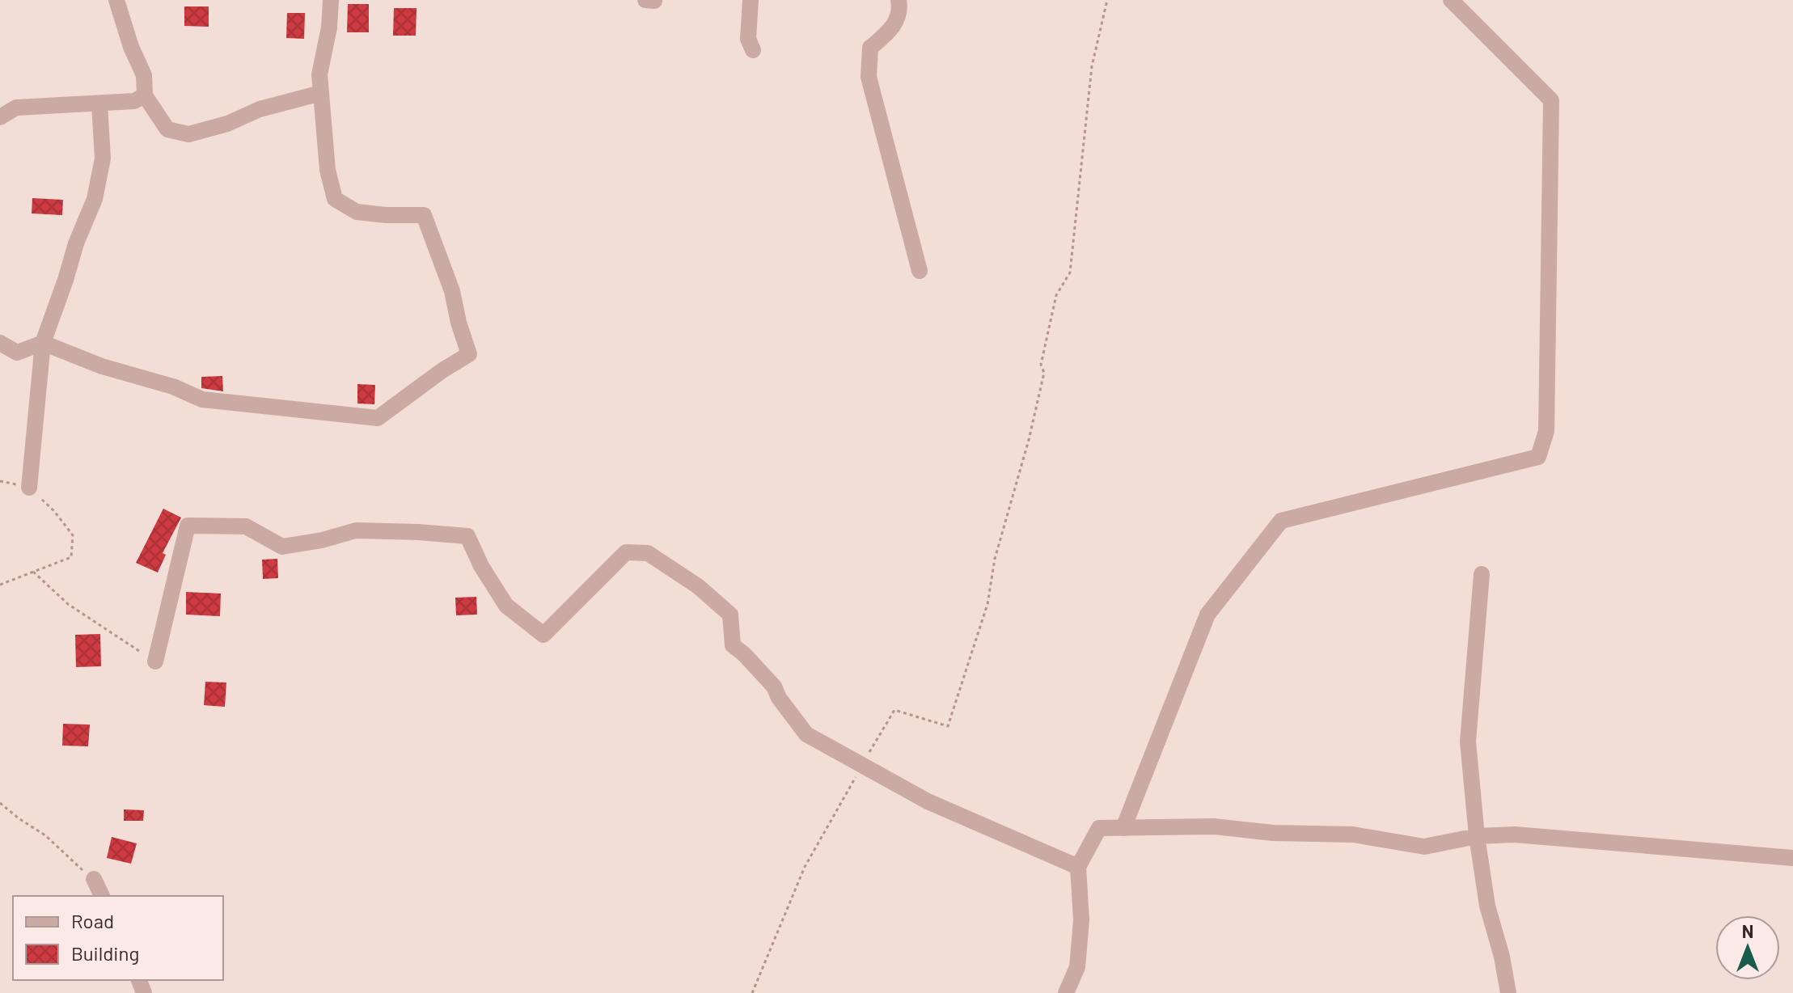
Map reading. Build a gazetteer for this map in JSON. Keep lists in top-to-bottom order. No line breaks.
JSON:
{"legend":["Road","Building"],"north":"top"}
